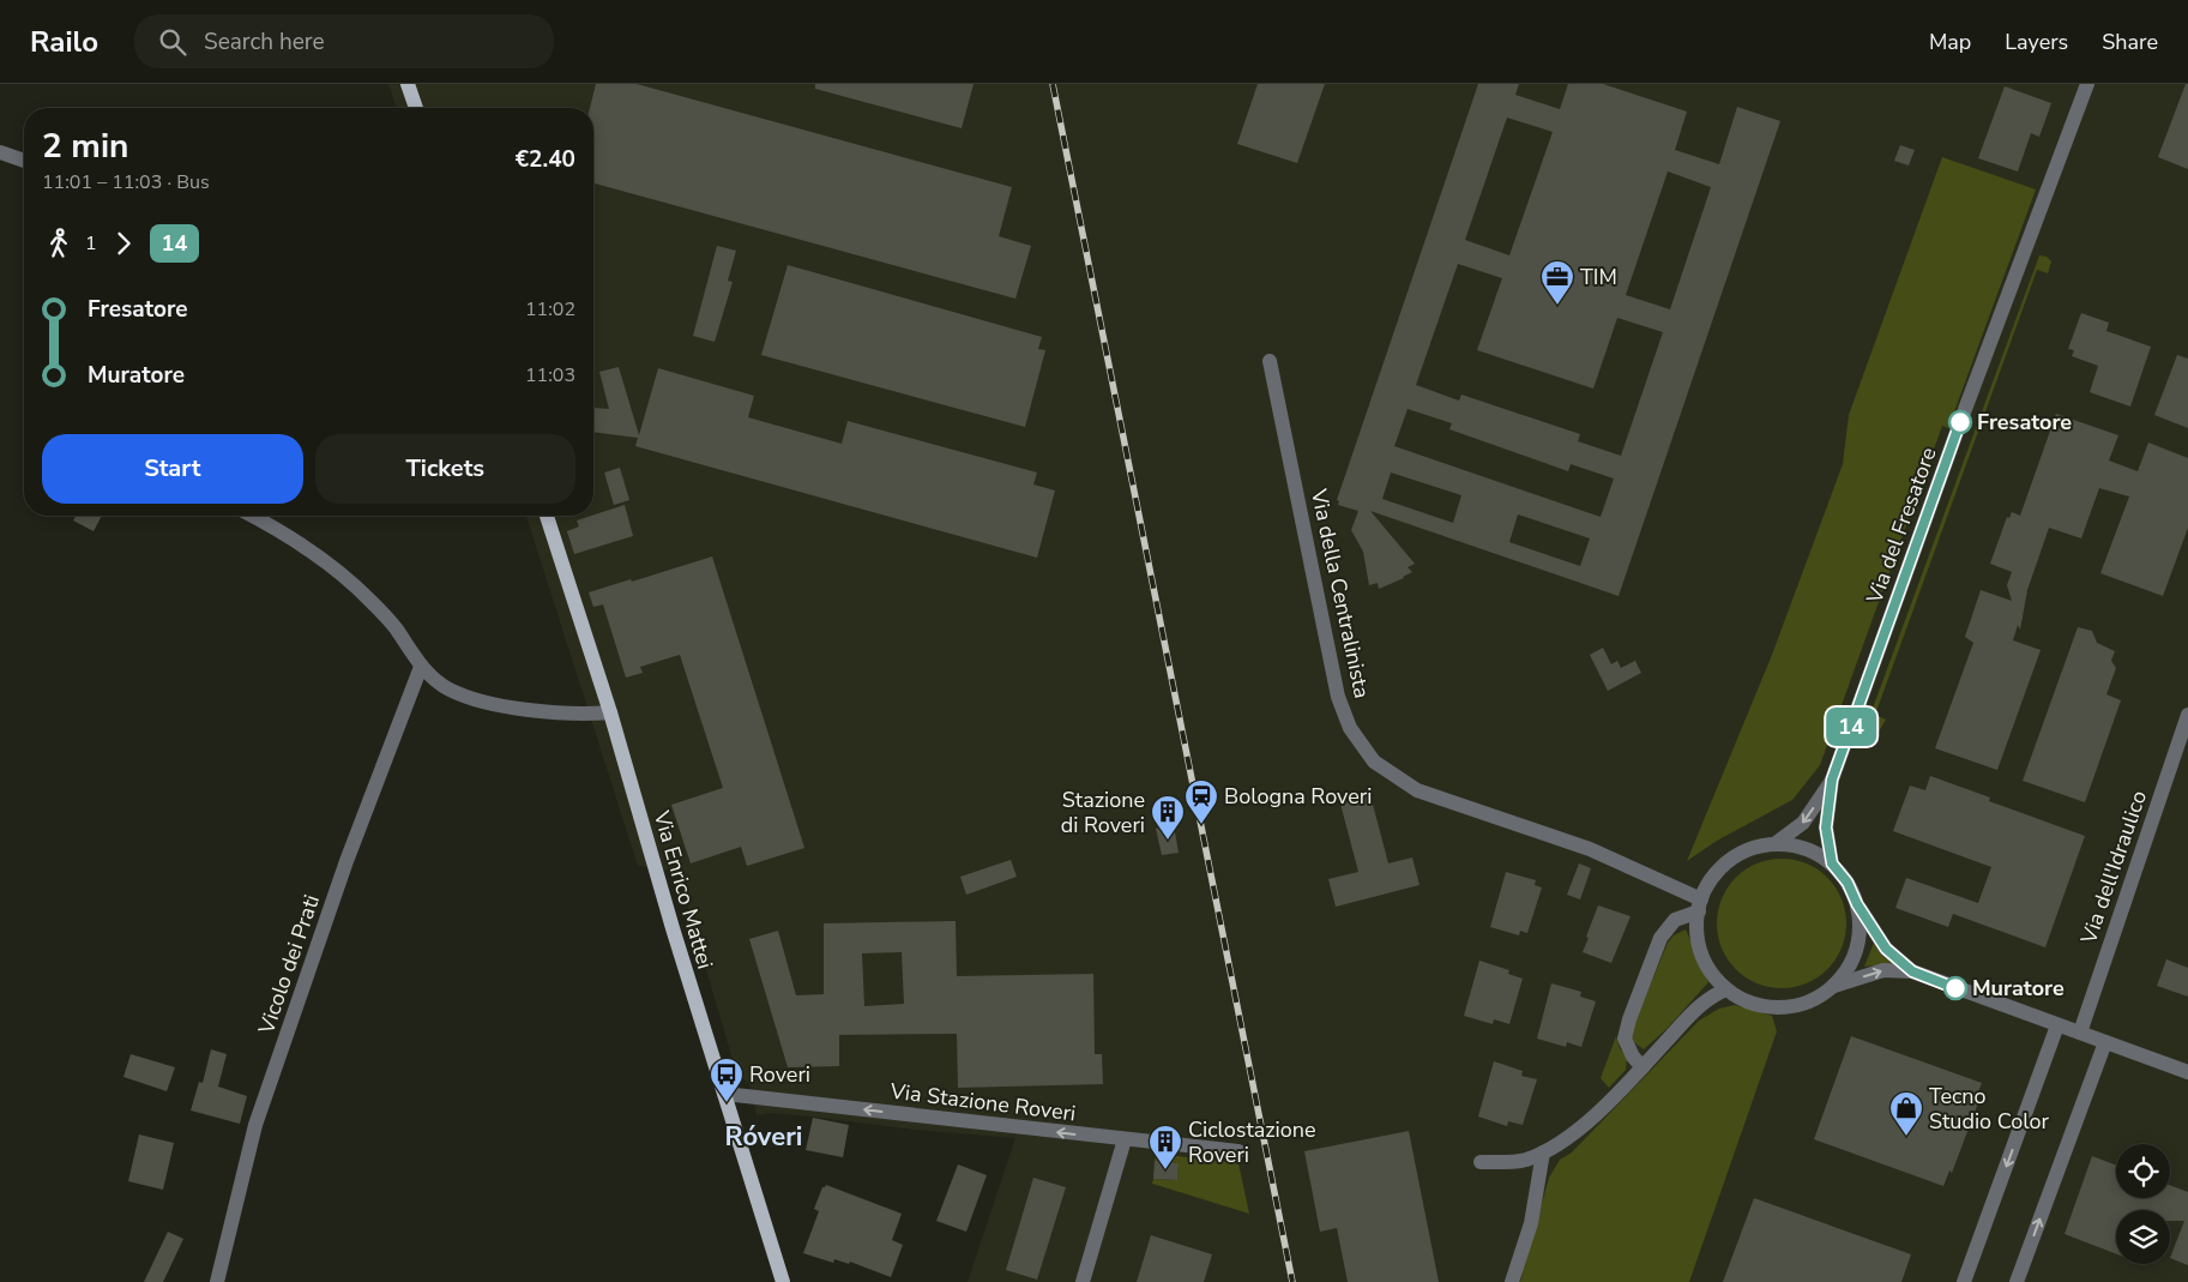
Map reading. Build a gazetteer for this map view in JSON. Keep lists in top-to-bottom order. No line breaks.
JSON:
{"streets":{"main road":["Via Enrico Mattei"],"street":["Via del Fresatore","Via della Centralinista","Via dell'Idraulico","Vicolo dei Prati","Via Stazione Roveri"]},"crossings":[["Via del Fresatore","Via della Centralinista"],["Via Enrico Mattei","Via Stazione Roveri"]],"one_way":["Via Stazione Roveri"],"districts":["Róveri"],"places":{"office":["TIM"],"other":["Fresatore","Muratore"],"station":["Bologna Roveri"],"building":["Stazione di Roveri","Ciclostazione Roveri"],"bus stop":["Roveri"],"shop":["Tecno Studio Color"]},"lines":["bus line 14"],"page":{"header":"Railo","search":"Search here","nav":["Map","Layers","Share"],"on_map":"14","heading":["2 min","11:01 – 11:03 · Bus","€2.40"],"legs":["1","14"],"list":[{"name":"Fresatore","value":"11:02"},{"name":"Muratore","value":"11:03"}],"buttons":["Start","Tickets"]}}
